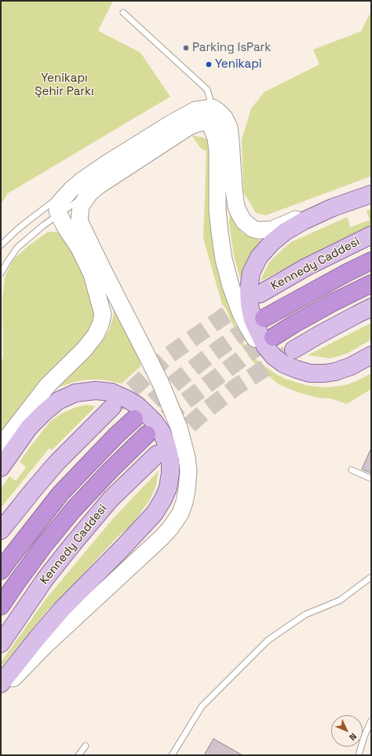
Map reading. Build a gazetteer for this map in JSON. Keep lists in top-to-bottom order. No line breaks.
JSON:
{"streets":{"main road":["Kennedy Caddesi"]},"parks":["Yenikapı Şehir Parkı"],"places":["Parking IsPark","Yenikapi"],"north":"bottom right"}
